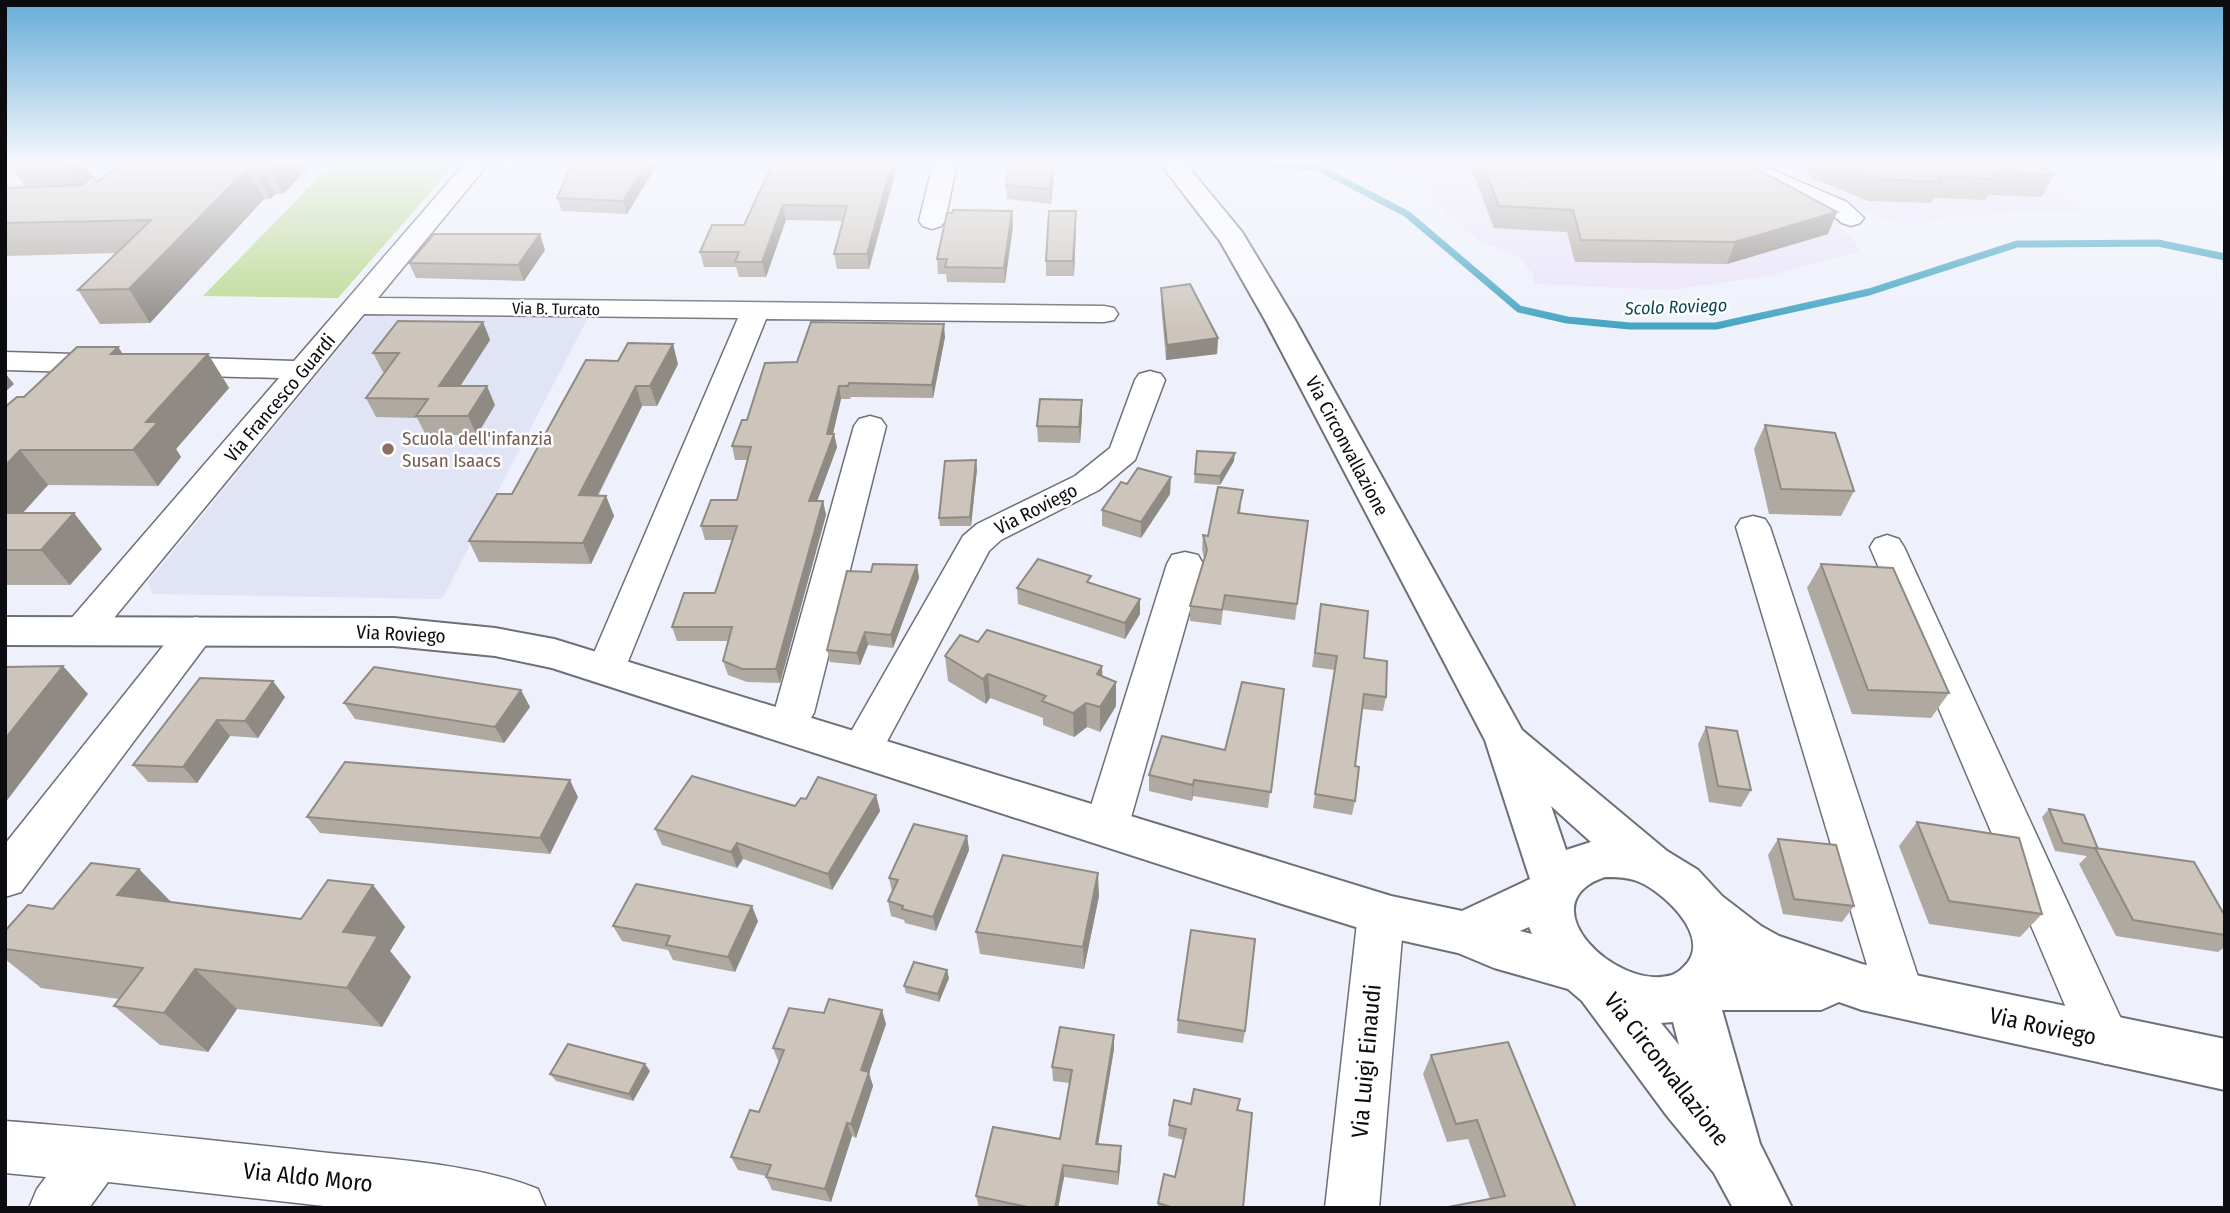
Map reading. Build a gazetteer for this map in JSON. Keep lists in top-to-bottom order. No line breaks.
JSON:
{"streets":{"main road":["Via Circonvallazione","Via Roviego"],"street":["Via B. Turcato","Via Francesco Guardi","Via Luigi Einaudi","Via Aldo Moro"]},"crossings":[["Via B. Turcato","Via Francesco Guardi"],["Via Francesco Guardi","Via Roviego"],["Via Circonvallazione","Via Roviego"],["Via Roviego","Via Luigi Einaudi"]],"water":["Scolo Roviego"],"places":["Scuola dell'infanzia Susan Isaacs"]}
